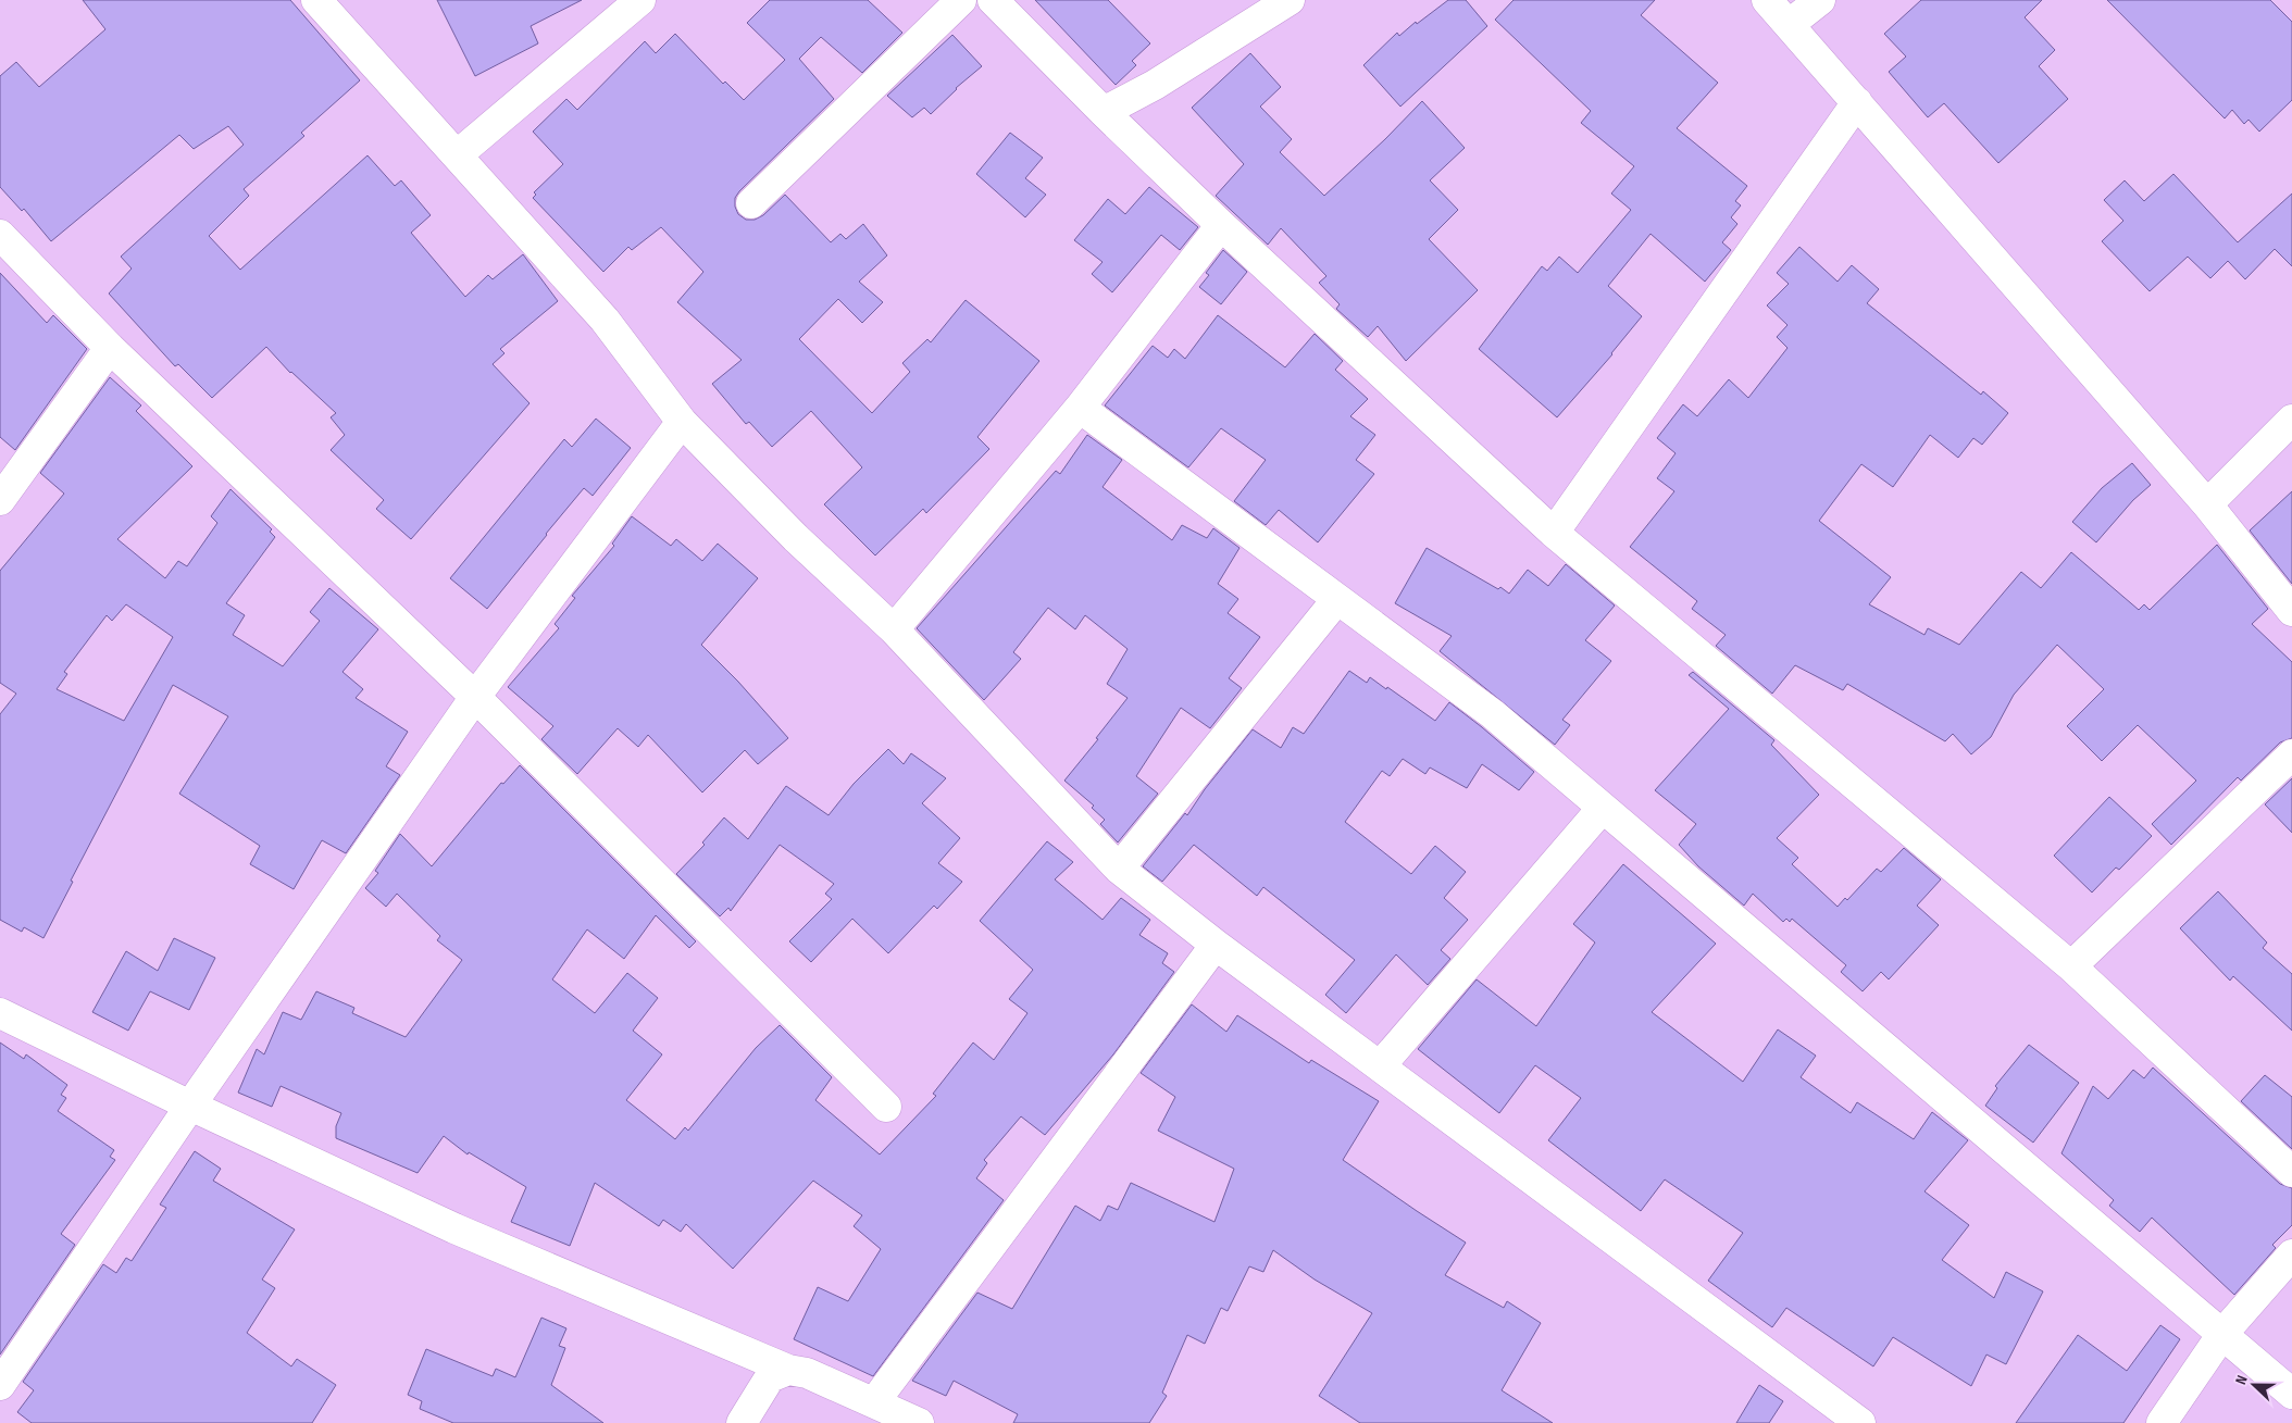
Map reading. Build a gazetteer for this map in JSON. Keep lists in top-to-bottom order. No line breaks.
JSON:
{"north":"left"}
